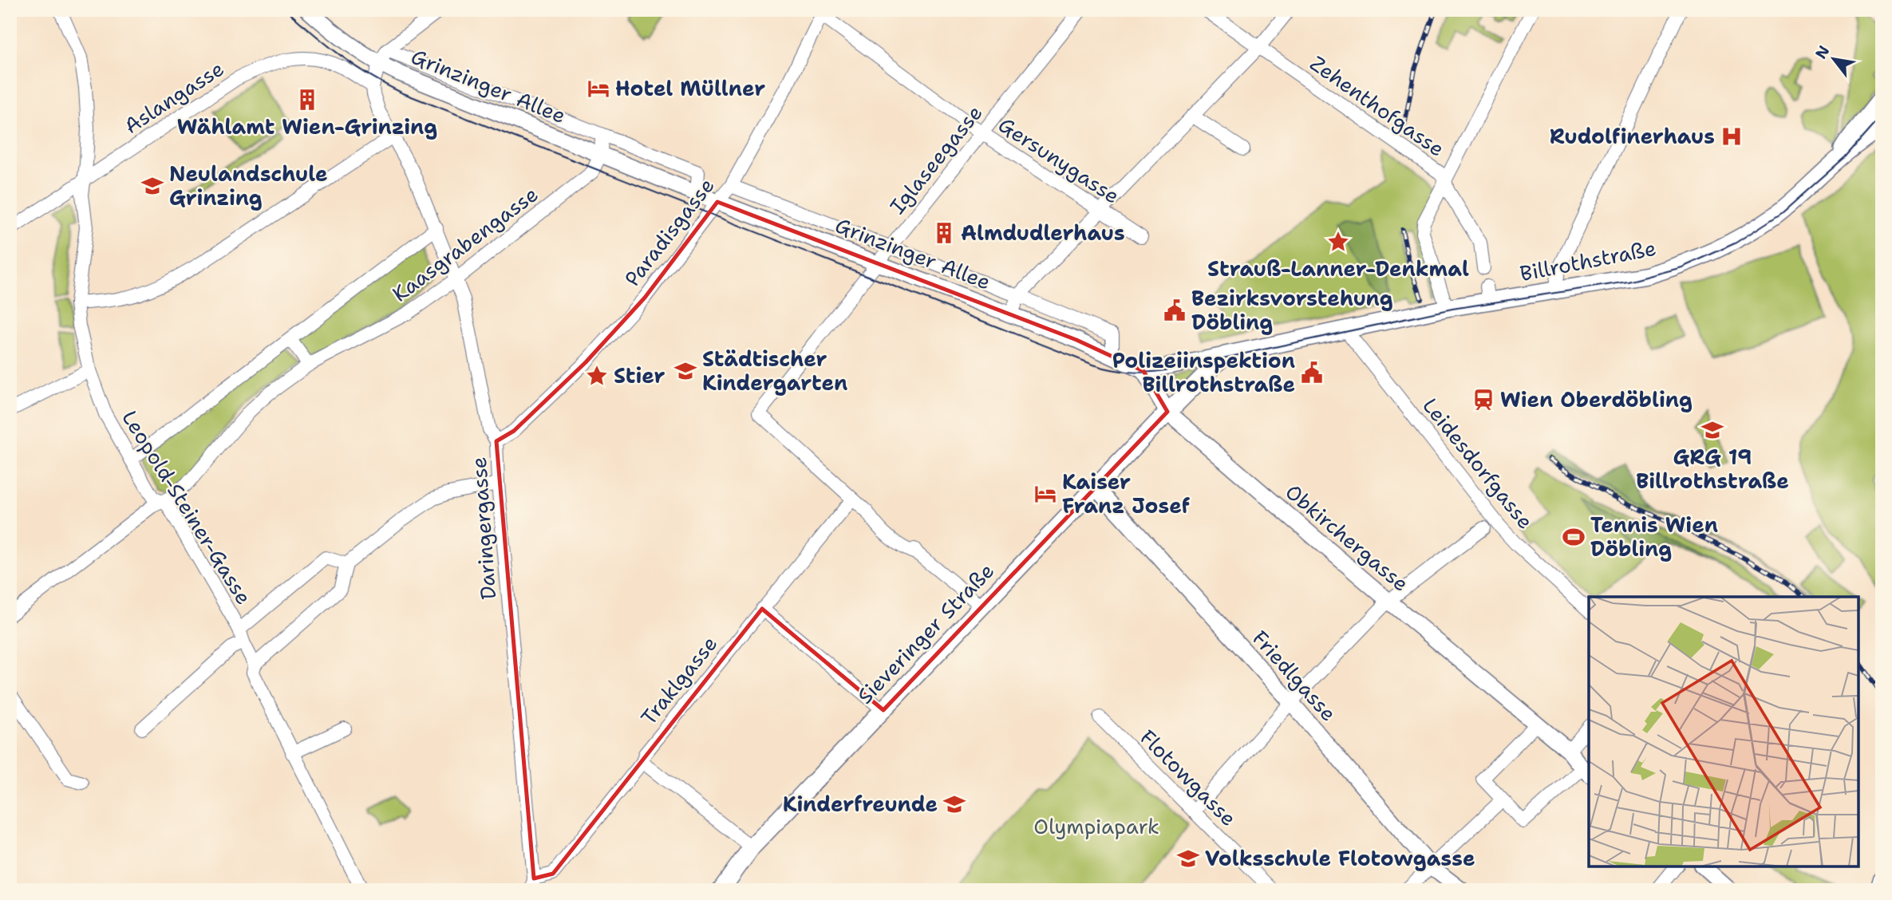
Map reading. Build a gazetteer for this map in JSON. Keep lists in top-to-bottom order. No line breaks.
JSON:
{"streets":{"main road":["Billrothstraße","Sieveringer Straße"],"street":["Grinzinger Allee","Aslangasse","Zehenthofgasse","Iglaseegasse","Gersunygasse","Paradisgasse","Kaasgrabengasse","Leidesdorfgasse","Leopold-Steiner-Gasse","Daringergasse","Obkirchergasse","Friedlgasse","Traklgasse","Flotowgasse"]},"crossings":[["Grinzinger Allee","Iglaseegasse"],["Grinzinger Allee","Paradisgasse"],["Grinzinger Allee","Kaasgrabengasse"],["Grinzinger Allee","Obkirchergasse"],["Aslangasse","Leopold-Steiner-Gasse"],["Aslangasse","Daringergasse"],["Iglaseegasse","Gersunygasse"],["Iglaseegasse","Traklgasse"],["Gersunygasse","Paradisgasse"],["Paradisgasse","Daringergasse"],["Kaasgrabengasse","Leopold-Steiner-Gasse"],["Kaasgrabengasse","Daringergasse"],["Billrothstraße","Leidesdorfgasse"],["Daringergasse","Traklgasse"],["Obkirchergasse","Sieveringer Straße"],["Sieveringer Straße","Friedlgasse"]],"parks":["Olympiapark"],"places":{"hotel":["Hotel Müllner","Kaiser Franz Josef"],"building":["Wählamt Wien-Grinzing","Almdudlerhaus"],"hospital":["Rudolfinerhaus"],"school or university":["Neulandschule Grinzing","Städtischer Kindergarten","GRG 19 Billrothstraße","Kinderfreunde","Volksschule Flotowgasse"],"place":["Strauß-Lanner-Denkmal","Stier"],"public building":["Bezirksvorstehung Döbling","Polizeiinspektion Billrothstraße"],"station":["Wien Oberdöbling"],"sports":["Tennis Wien Döbling"]},"north":"top left"}
